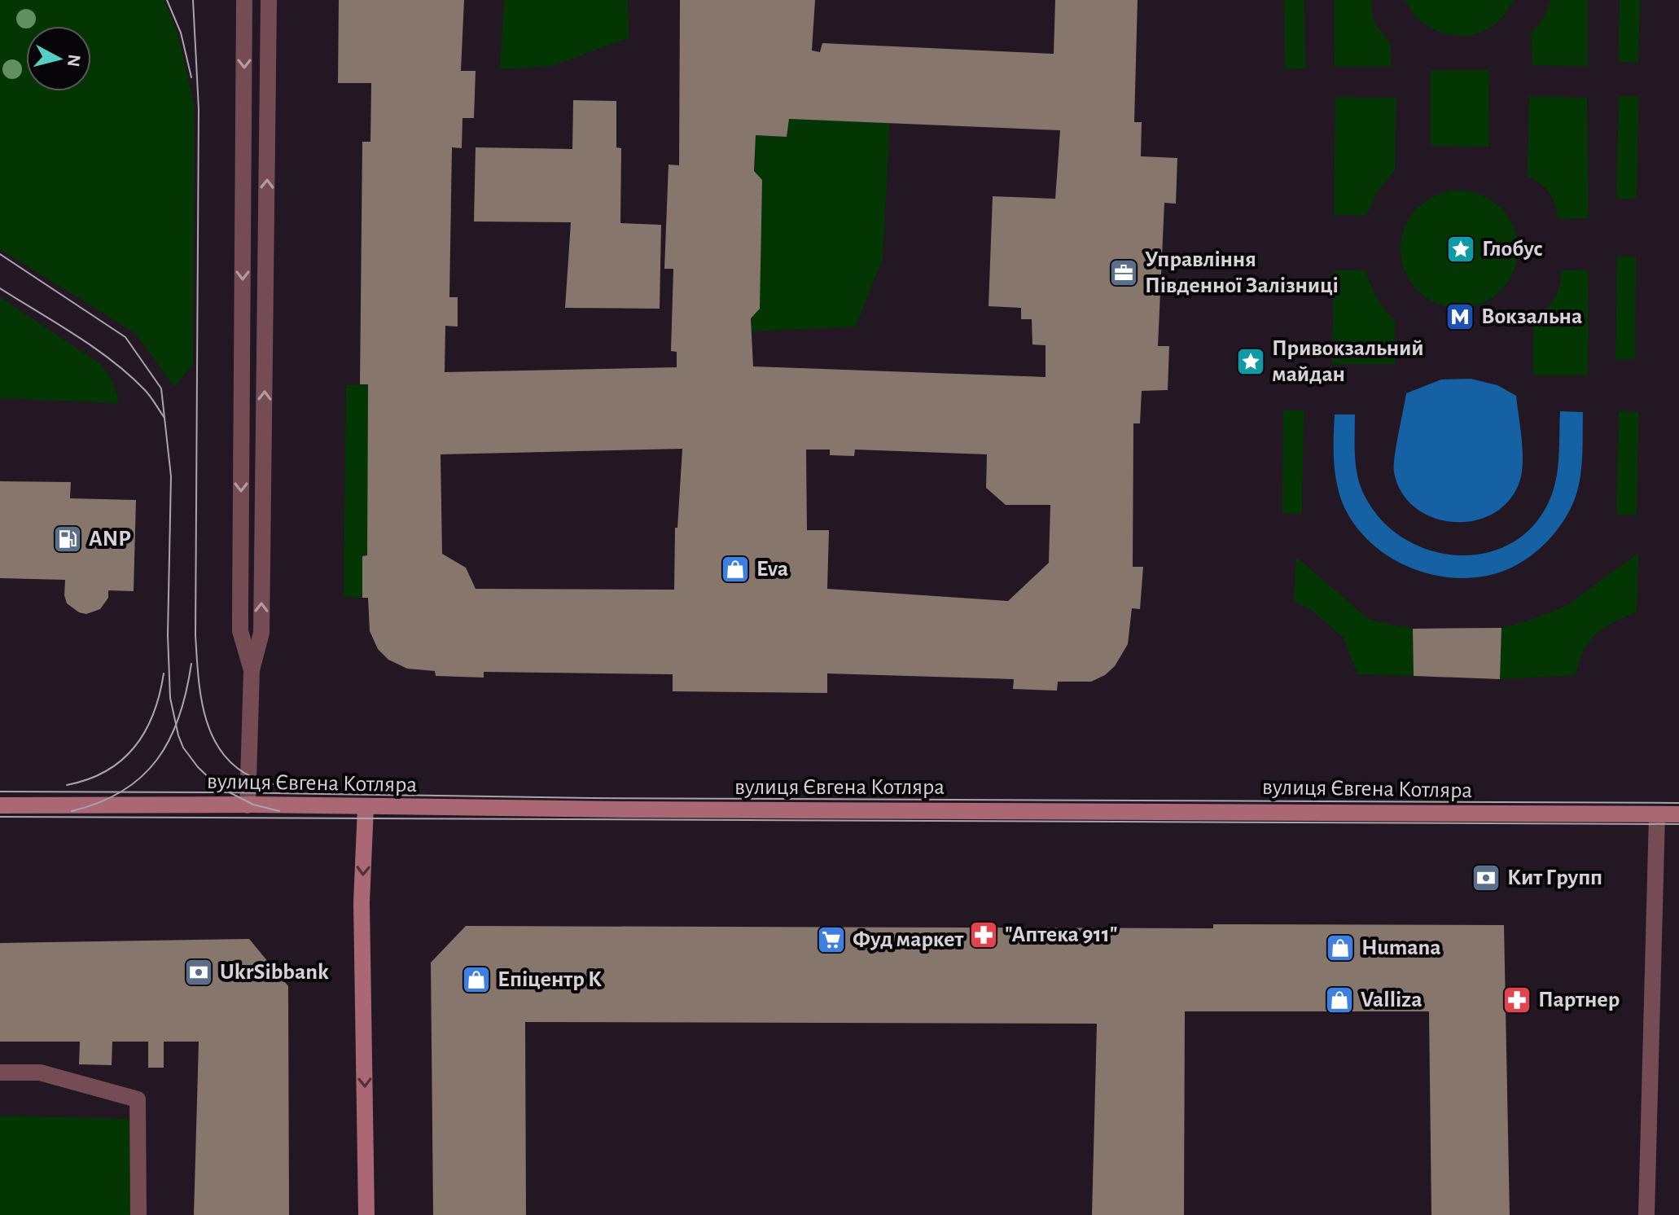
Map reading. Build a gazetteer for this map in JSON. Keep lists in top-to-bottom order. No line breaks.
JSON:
{"streets":{"main road":["вулиця Євгена Котляра"]},"places":{"place":["Глобус","Привокзальний майдан"],"office":["Управління Південної Залізниці"],"metro station":["Вокзальна"],"fuel station":["ANP"],"shop":["Eva","Humana","Епіцентр К","Valliza"],"bank":["Кит Групп","UkrSibbank"],"pharmacy":["\"Аптека 911\"","Партнер"],"supermarket":["Фуд маркет"]},"north":"right"}
